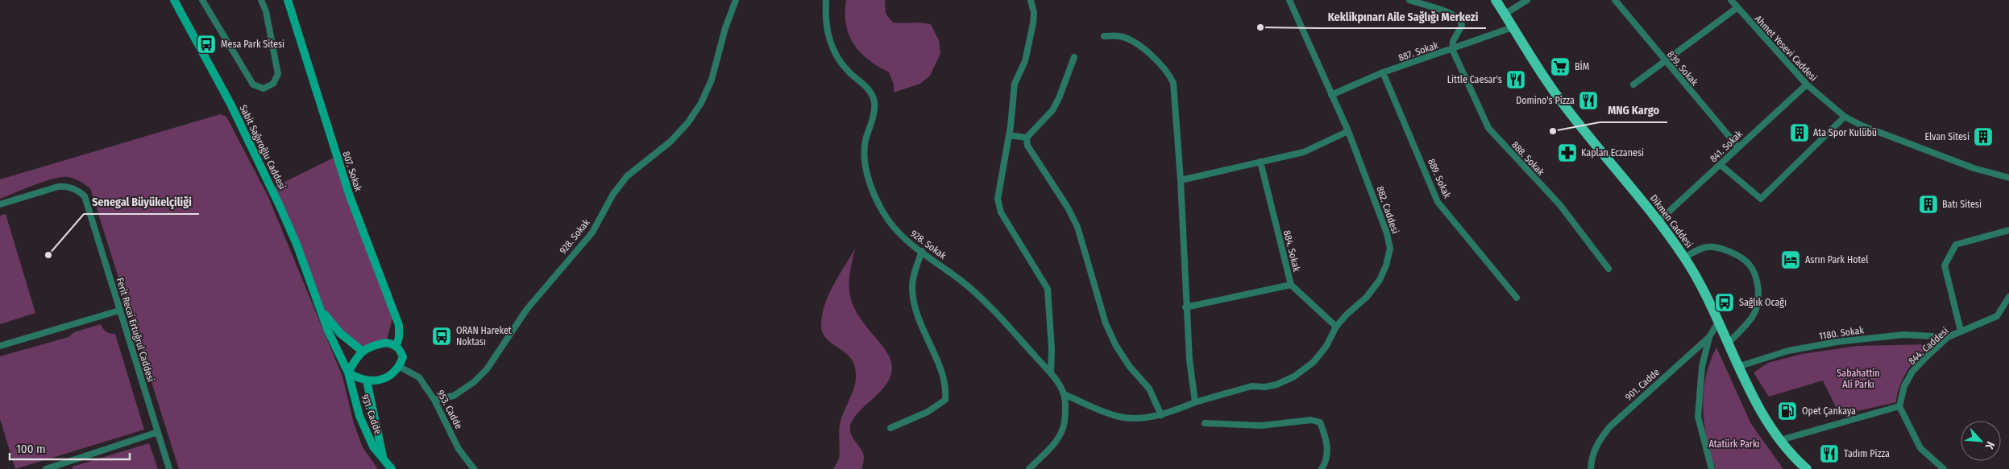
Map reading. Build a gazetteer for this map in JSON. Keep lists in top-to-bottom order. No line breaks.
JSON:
{"streets":{"main road":["Sabit Sağıroğlu Caddesi","807. Sokak","Dikmen Caddesi","931. Cadde"],"street":["Ahmet Yesevi Caddesi","887. Sokak","839. Sokak","841. Sokak","888. Sokak","889. Sokak","882. Caddesi","928. Sokak","884. Sokak","Ferit Recai Ertuğrul Caddesi","1180. Sokak","844. Caddesi","901. Cadde","953. Cadde"]},"crossings":[["Ahmet Yesevi Caddesi","841. Sokak"],["887. Sokak","888. Sokak"],["887. Sokak","889. Sokak"],["887. Sokak","882. Caddesi"],["887. Sokak","Dikmen Caddesi"],["839. Sokak","841. Sokak"],["841. Sokak","Dikmen Caddesi"],["Sabit Sağıroğlu Caddesi","807. Sokak"],["Sabit Sağıroğlu Caddesi","953. Cadde"],["Sabit Sağıroğlu Caddesi","931. Cadde"],["807. Sokak","953. Cadde"],["807. Sokak","931. Cadde"],["882. Caddesi","928. Sokak"],["882. Caddesi","884. Sokak"],["Dikmen Caddesi","1180. Sokak"],["Dikmen Caddesi","901. Cadde"],["928. Sokak","953. Cadde"],["1180. Sokak","844. Caddesi"],["953. Cadde","931. Cadde"]],"parks":["Sabahattin Ali Parkı","Atatürk Parkı"],"places":{"other":["Keklikpınarı Aile Sağlığı Merkezi","MNG Kargo","Senegal Büyükelçiliği"],"bus stop":["Mesa Park Sitesi","Sağlık Ocağı","ORAN Hareket Noktası"],"supermarket":["BİM"],"restaurant":["Little Caesar's","Domino's Pizza","Tadım Pizza"],"building":["Ata Spor Kulübü","Elvan Sitesi","Batı Sitesi"],"pharmacy":["Kaplan Eczanesi"],"hotel":["Asrın Park Hotel"],"fuel station":["Opet Çankaya"]},"scale_bar":"100 m","north":"bottom right"}
